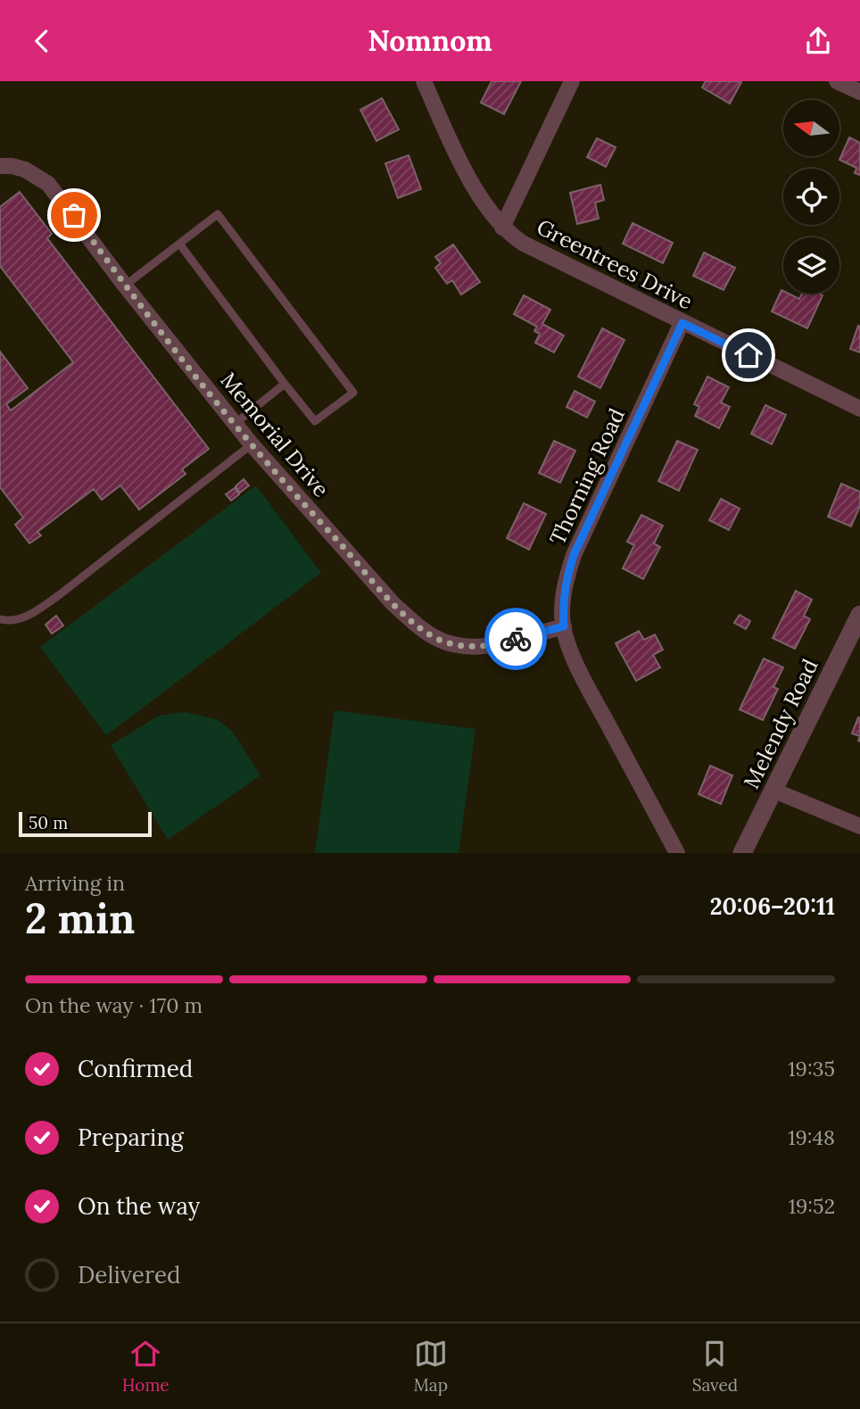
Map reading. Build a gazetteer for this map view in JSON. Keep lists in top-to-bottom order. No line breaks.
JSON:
{"streets":{"street":["Greentrees Drive","Memorial Drive","Thorning Road","Melendy Road"]},"crossings":[["Greentrees Drive","Thorning Road"],["Memorial Drive","Thorning Road"]],"scale_bar":"50 m","north":"left","page":{"header":"Nomnom","scale":"50 m","heading":["2 min","Arriving in","20:06–20:11"],"bar":"On the way · 170 m","list":[["Confirmed","19:35"],["Preparing","19:48"],["On the way","19:52"],"Delivered"],"tabs":["Home","Map","Saved"]}}
